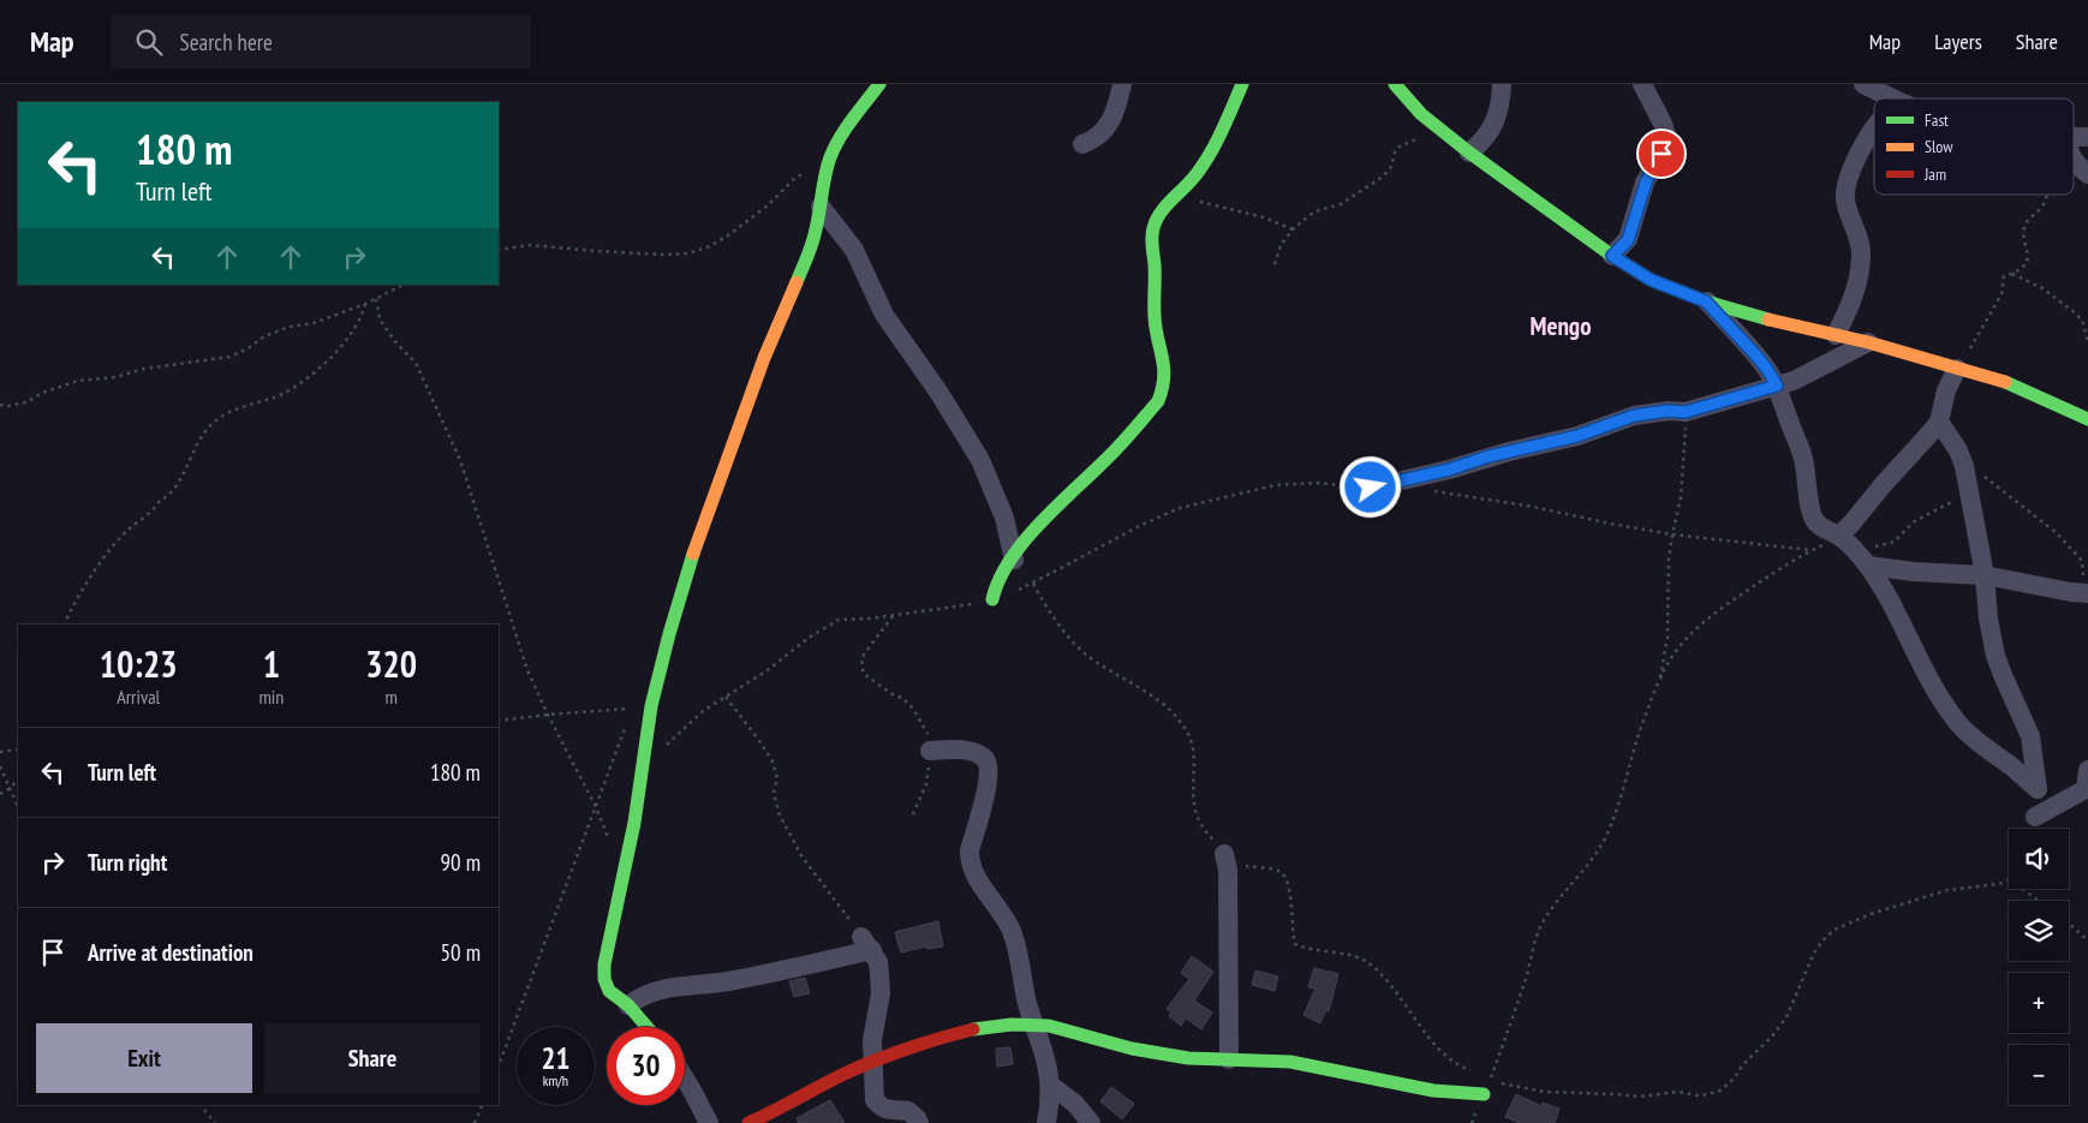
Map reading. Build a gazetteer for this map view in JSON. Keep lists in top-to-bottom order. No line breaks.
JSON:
{"districts":["Mengo"],"legend":["Fast","Slow","Jam"],"page":{"header":"Map","search":"Search here","nav":["Map","Layers","Share"],"turn":["180 m","Turn left"],"eta":["10:23","Arrival","1","min","320","m"],"list":[{"name":"Turn left","value":"180 m"},{"name":"Turn right","value":"90 m"},{"name":"Arrive at destination","value":"50 m"}],"map_buttons":["+","−"],"buttons":["Exit","Share"],"speed":"21 km/h","limit":"30"}}
